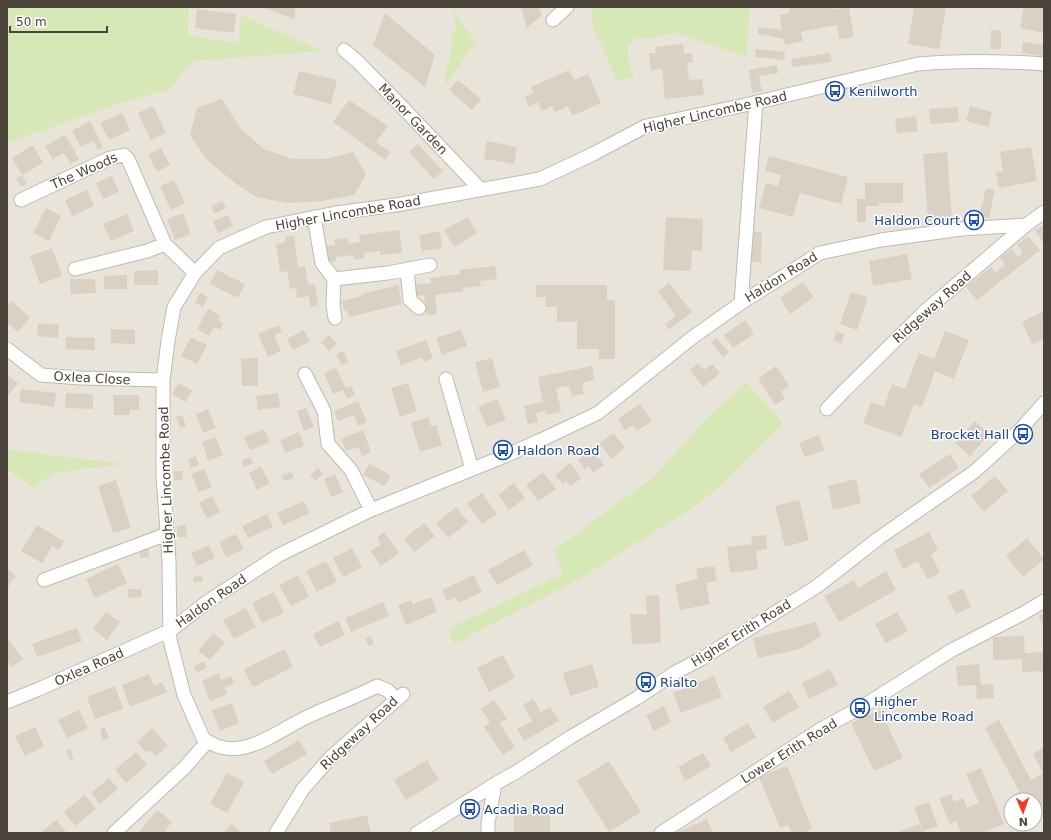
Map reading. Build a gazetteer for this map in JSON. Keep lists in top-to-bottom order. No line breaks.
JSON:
{"streets":{"street":["Higher Lincombe Road","Manor Garden","The Woods","Haldon Road","Ridgeway Road","Oxlea Close","Higher Erith Road","Oxlea Road","Lower Erith Road"]},"crossings":[["Higher Lincombe Road","Manor Garden"],["Higher Lincombe Road","The Woods"],["Higher Lincombe Road","Haldon Road"],["Higher Lincombe Road","Ridgeway Road"],["Higher Lincombe Road","Oxlea Close"],["Higher Lincombe Road","Oxlea Road"],["Haldon Road","Ridgeway Road"],["Haldon Road","Oxlea Road"]],"places":{"bus stop":["Kenilworth","Haldon Court","Brocket Hall","Haldon Road","Rialto","Higher Lincombe Road","Acadia Road"]},"scale_bar":"50 m","north":"bottom"}
